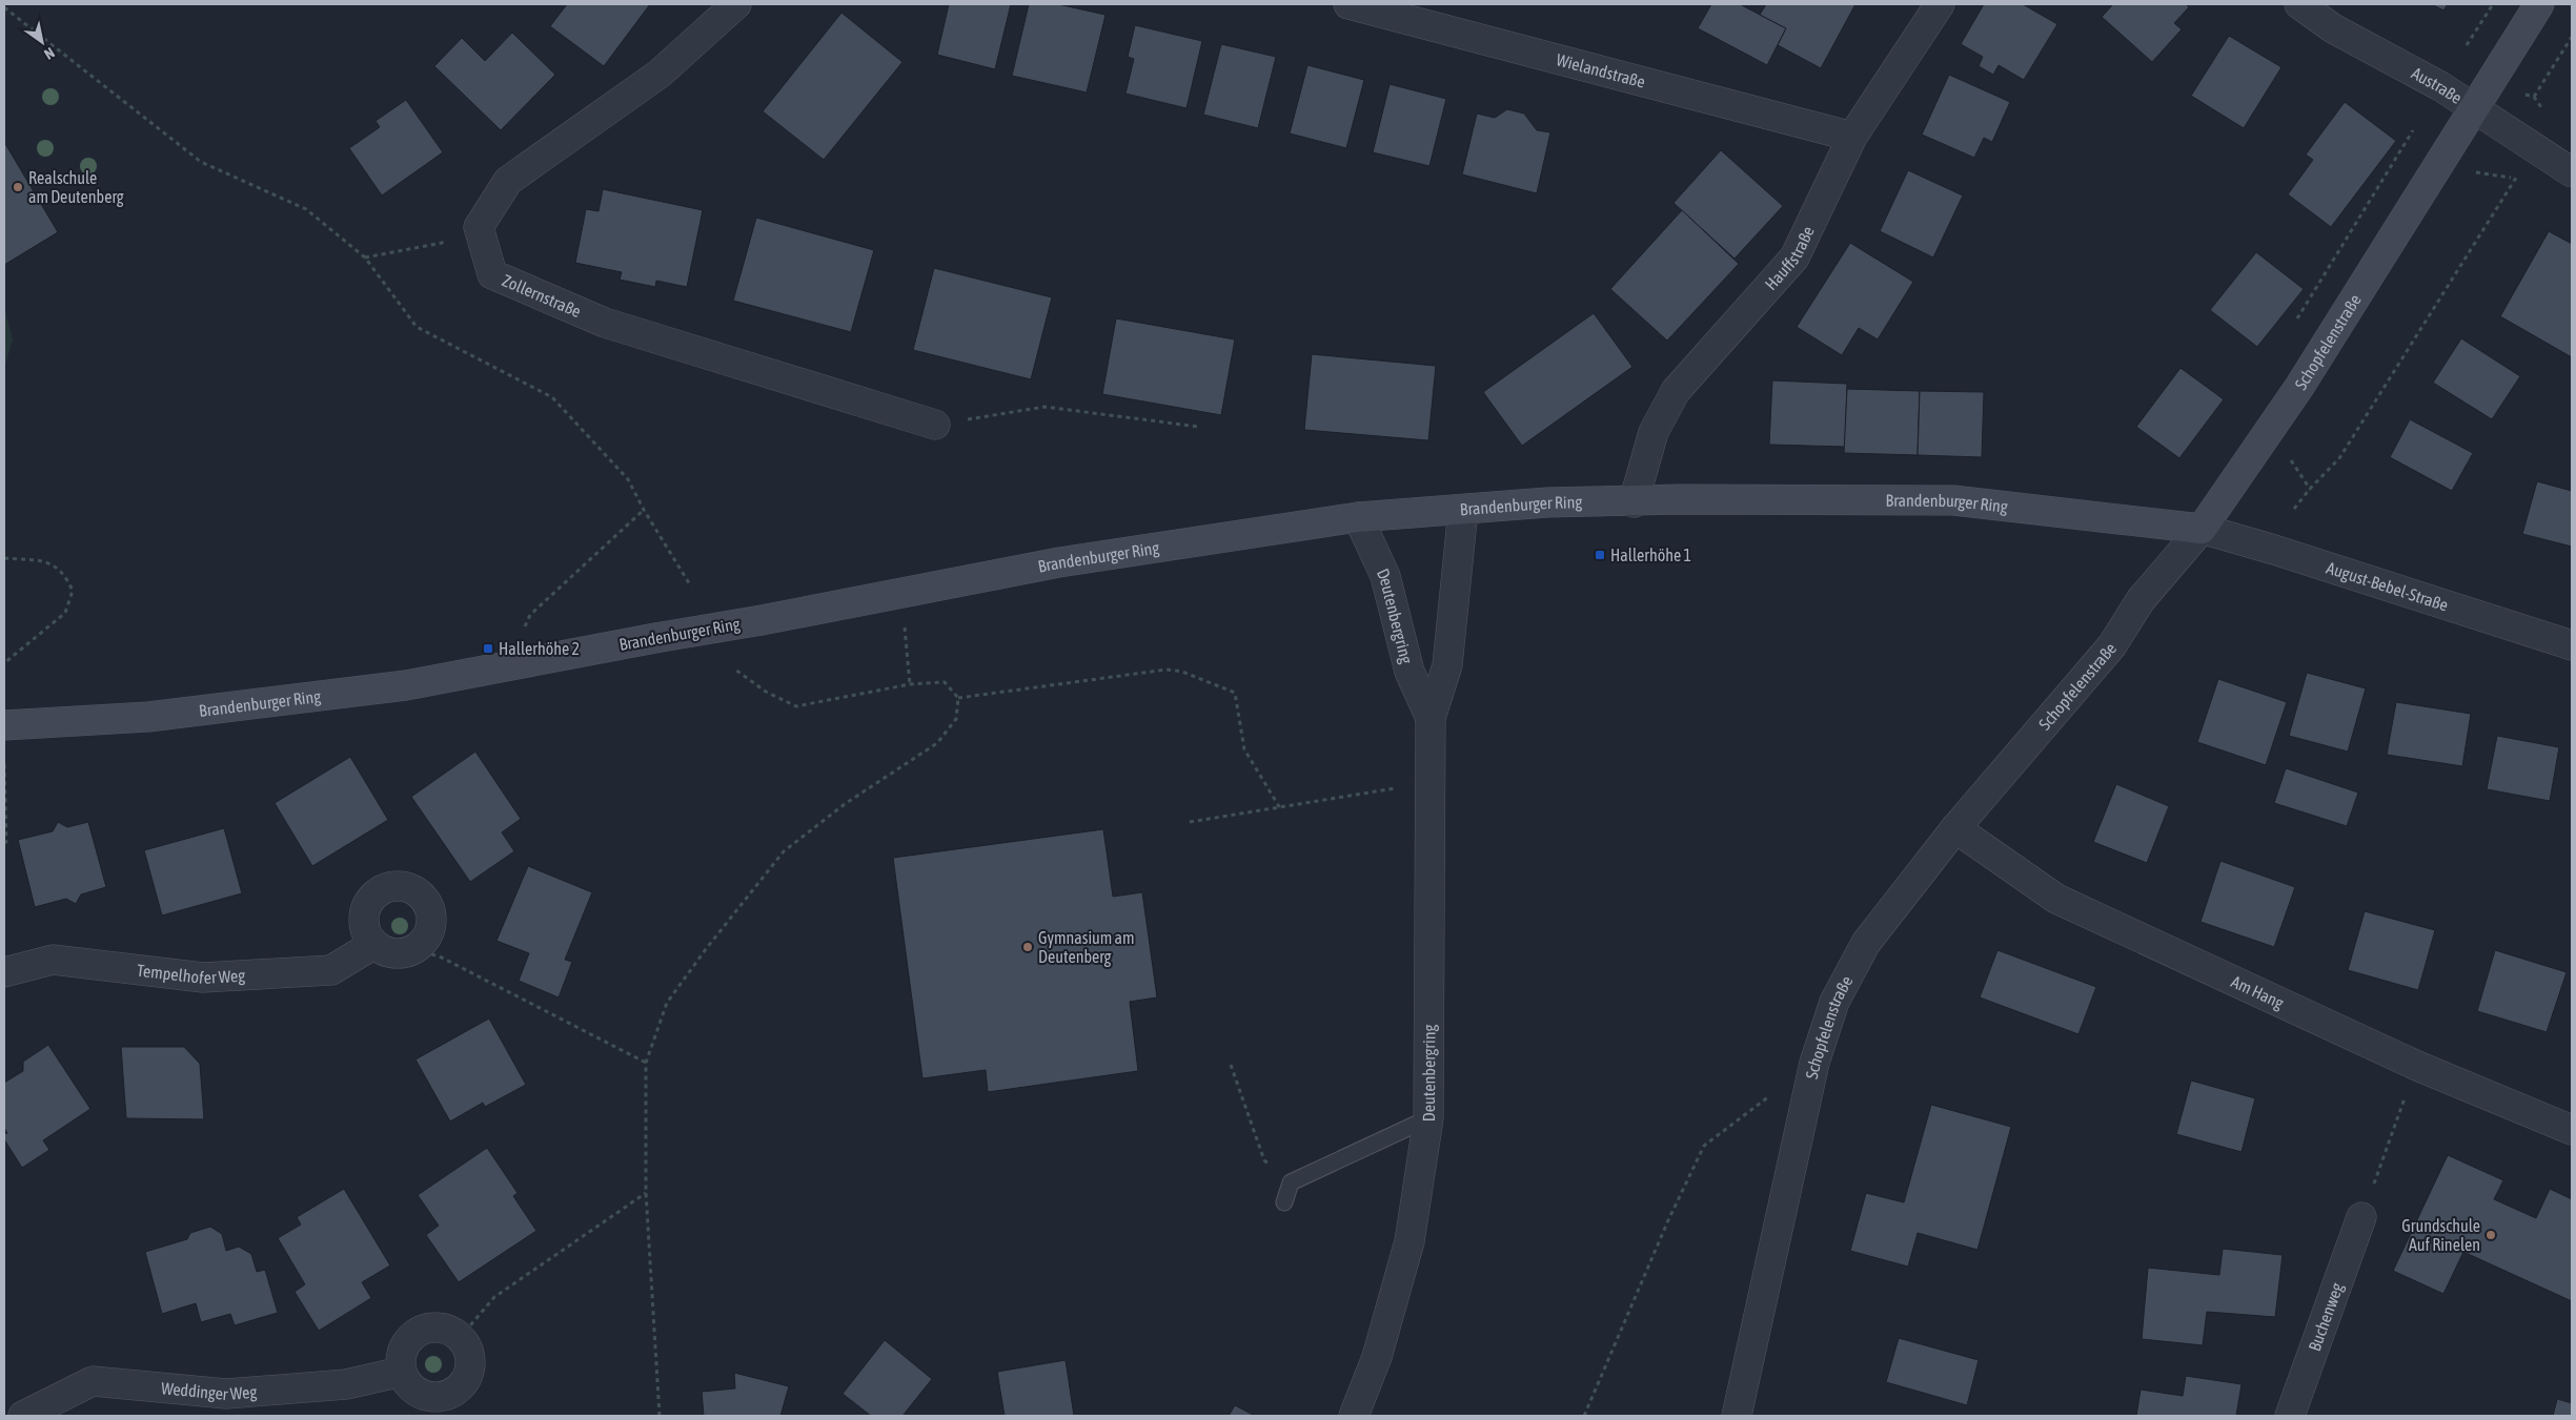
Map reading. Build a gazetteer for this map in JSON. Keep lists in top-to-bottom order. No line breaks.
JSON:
{"streets":{"street":["Wielandstraße","Austraße","Hauffstraße","Zollernstraße","Schopfelenstraße","Brandenburger Ring","August-Bebel-Straße","Deutenbergring","Tempelhofer Weg","Am Hang","Buchenweg","Weddinger Weg"]},"crossings":[["Wielandstraße","Hauffstraße"],["Austraße","Schopfelenstraße"],["Hauffstraße","Brandenburger Ring"],["Schopfelenstraße","Brandenburger Ring"],["Schopfelenstraße","August-Bebel-Straße"],["Schopfelenstraße","Am Hang"],["Brandenburger Ring","August-Bebel-Straße"],["Brandenburger Ring","Deutenbergring"]],"places":{"other":["Realschule am Deutenberg","Gymnasium am Deutenberg","Grundschule Auf Rinelen"],"transit":["Hallerhöhe 1","Hallerhöhe 2"]},"north":"bottom right"}
